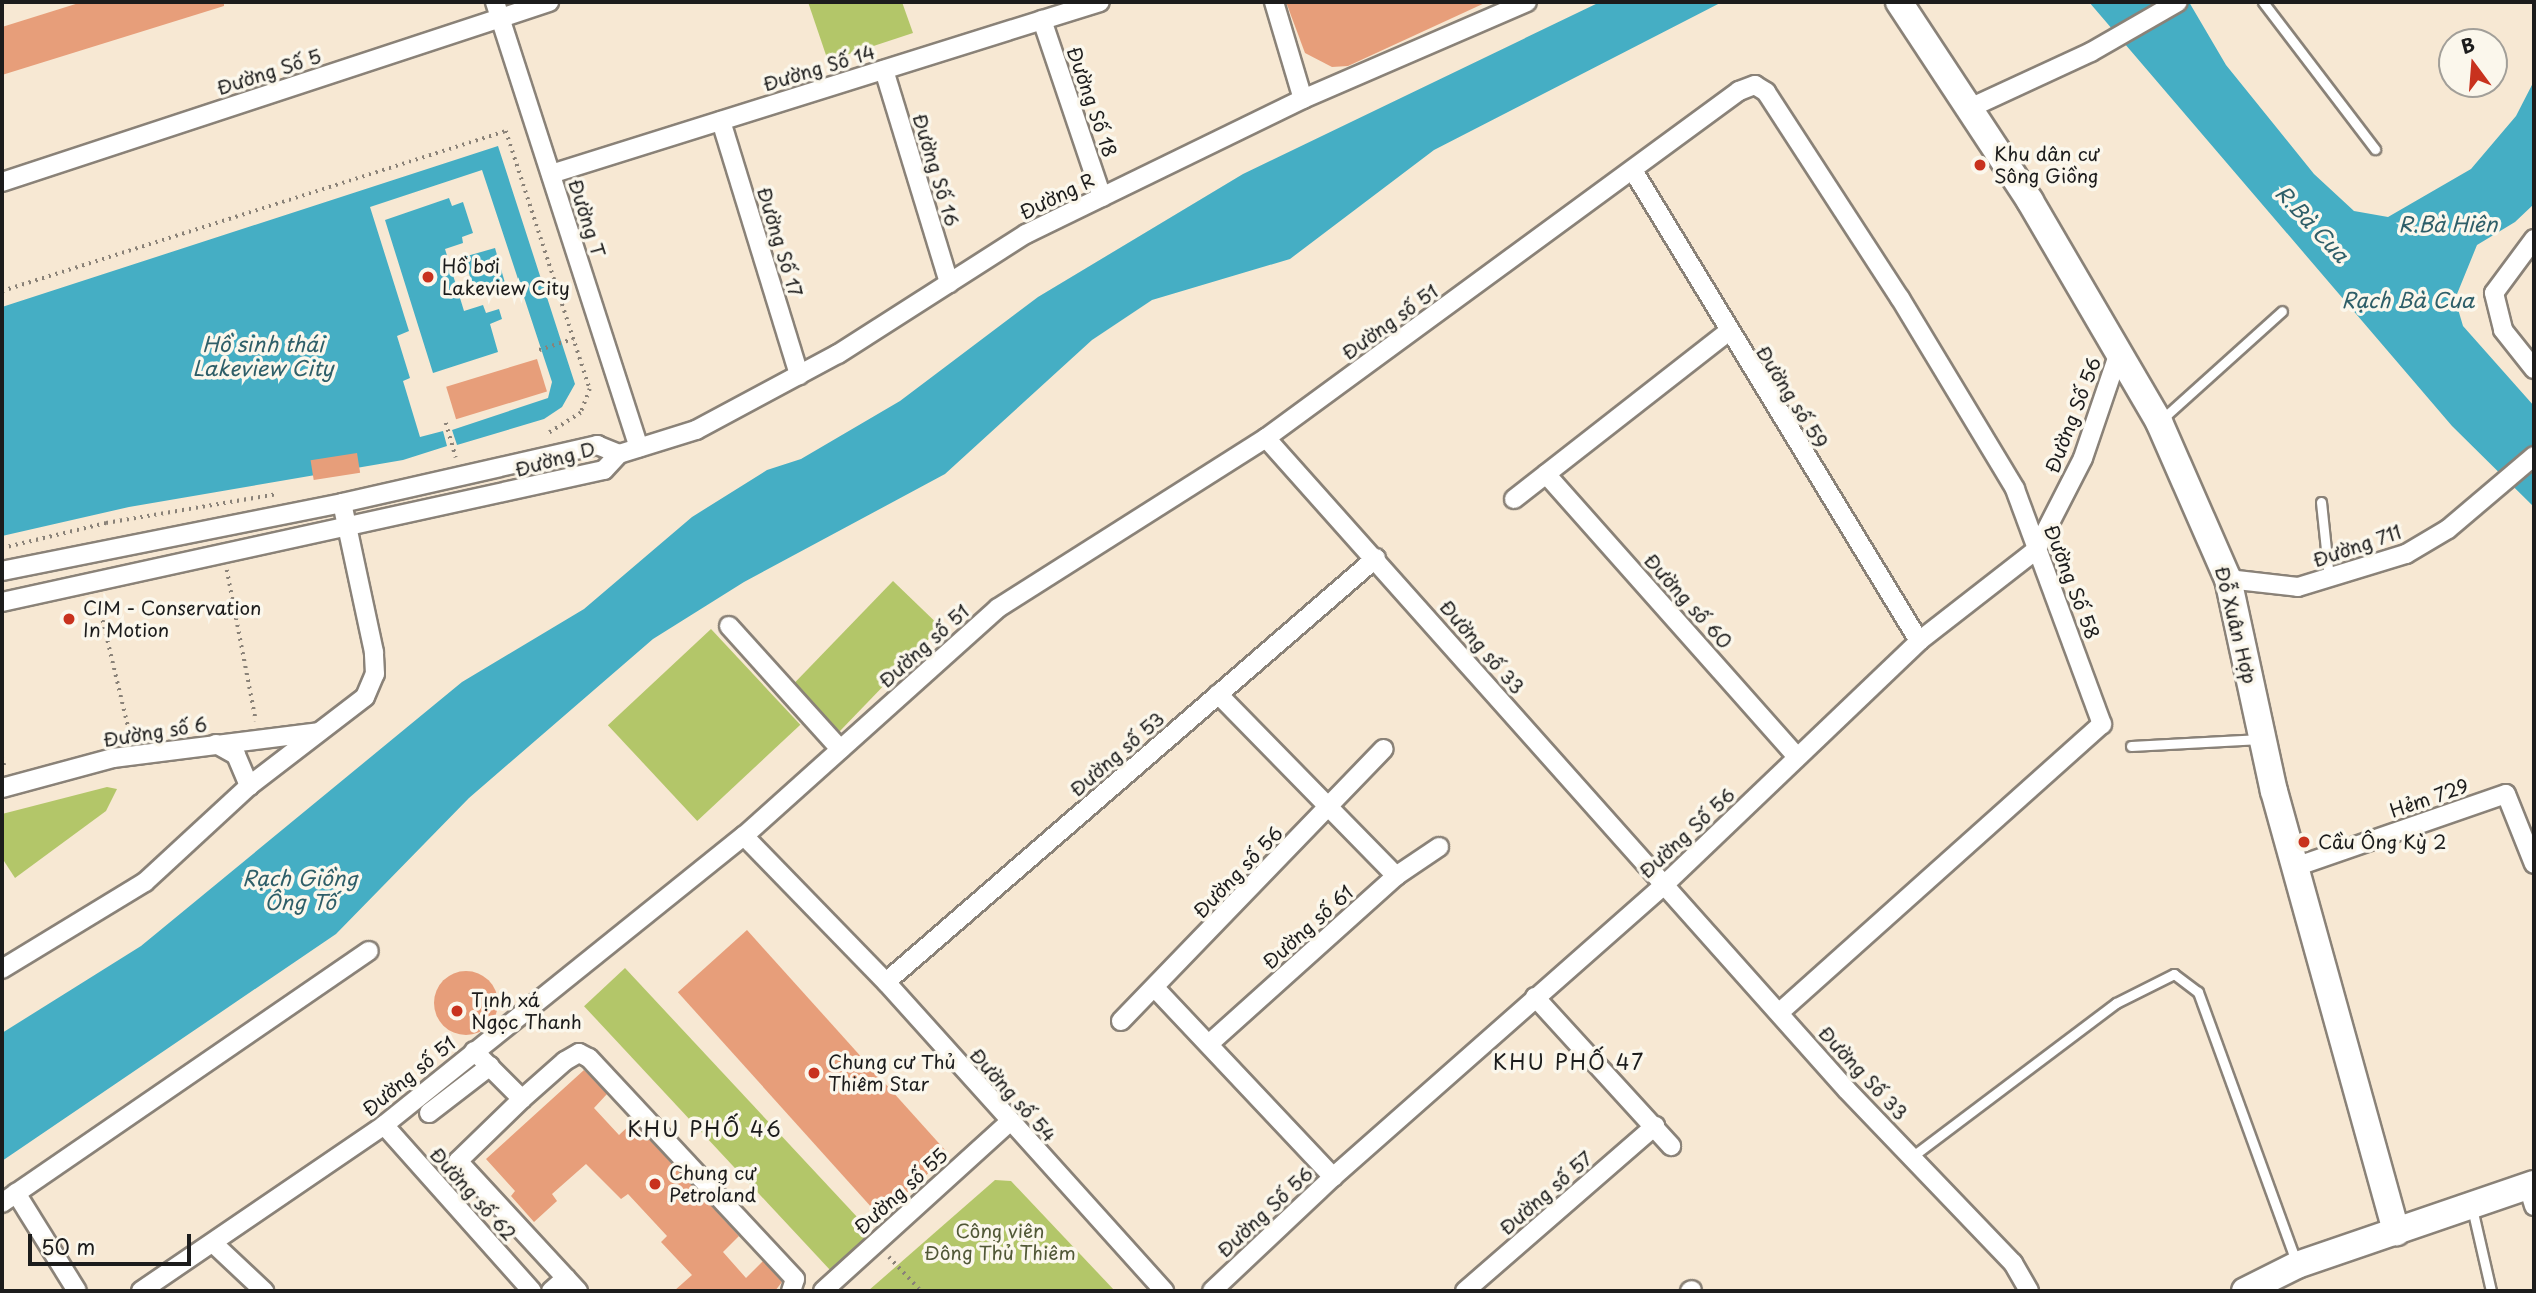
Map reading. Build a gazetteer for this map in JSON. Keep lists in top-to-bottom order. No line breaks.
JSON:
{"streets":{"main road":["Đỗ Xuân Hợp"],"street":["Đường Số 14","Đường Số 5","Đường Số 18","Đường Số 16","Đường R","Đường T","Đường Số 17","Đường số 51","Đường số 59","Đường Số 56","Đường D","Đường 711","Đường Số 58","Đường số 60","Đường số 33","Đường số 6","Đường số 53","Hẻm 729","Đường số 56","Đường số 61","Đường Số 33","Đường số 54","Đường số 55","Đường số 57","Đường số 62"]},"crossings":[["Đường Số 14","Đường Số 18"],["Đường Số 14","Đường Số 16"],["Đường Số 14","Đường T"],["Đường Số 14","Đường Số 17"],["Đường Số 5","Đường T"],["Đường Số 18","Đường R"],["Đường Số 16","Đường R"],["Đường R","Đường T"],["Đường R","Đường Số 17"],["Đường R","Đường D"],["Đường số 51","Đường số 59"],["Đường số 51","Đường Số 58"],["Đường số 51","Đường số 33"],["Đường số 51","Đường số 54"],["Đường số 51","Đường số 62"],["Đường số 59","Đường Số 56"],["Đường Số 56","Đường Số 58"],["Đường Số 56","Đường số 60"],["Đường Số 56","Đỗ Xuân Hợp"],["Đường Số 56","Đường số 33"],["Đường Số 56","Đường Số 33"],["Đường 711","Đỗ Xuân Hợp"],["Đường Số 58","Đường Số 33"],["Đỗ Xuân Hợp","Hẻm 729"],["Đường số 33","Đường số 53"],["Đường số 33","Đường Số 33"],["Đường số 53","Đường số 54"],["Đường số 54","Đường số 55"]],"districts":["KHU PHỐ 47","KHU PHỐ 46"],"water":["R.Bà Cua","R.Bà Hiên","Rạch Bà Cua","Hồ sinh thái Lakeview City","Rạch Giồng Ông Tố"],"parks":["Công viên Đông Thủ Thiêm"],"places":["Khu dân cư Sông Giồng","Hồ bơi Lakeview City","CIM - Conservation In Motion","Cầu Ông Kỳ 2","Tịnh xá Ngọc Thanh","Chung cư Thủ Thiêm Star","Chung cư Petroland"],"scale_bar":"50 m","north":"top"}
